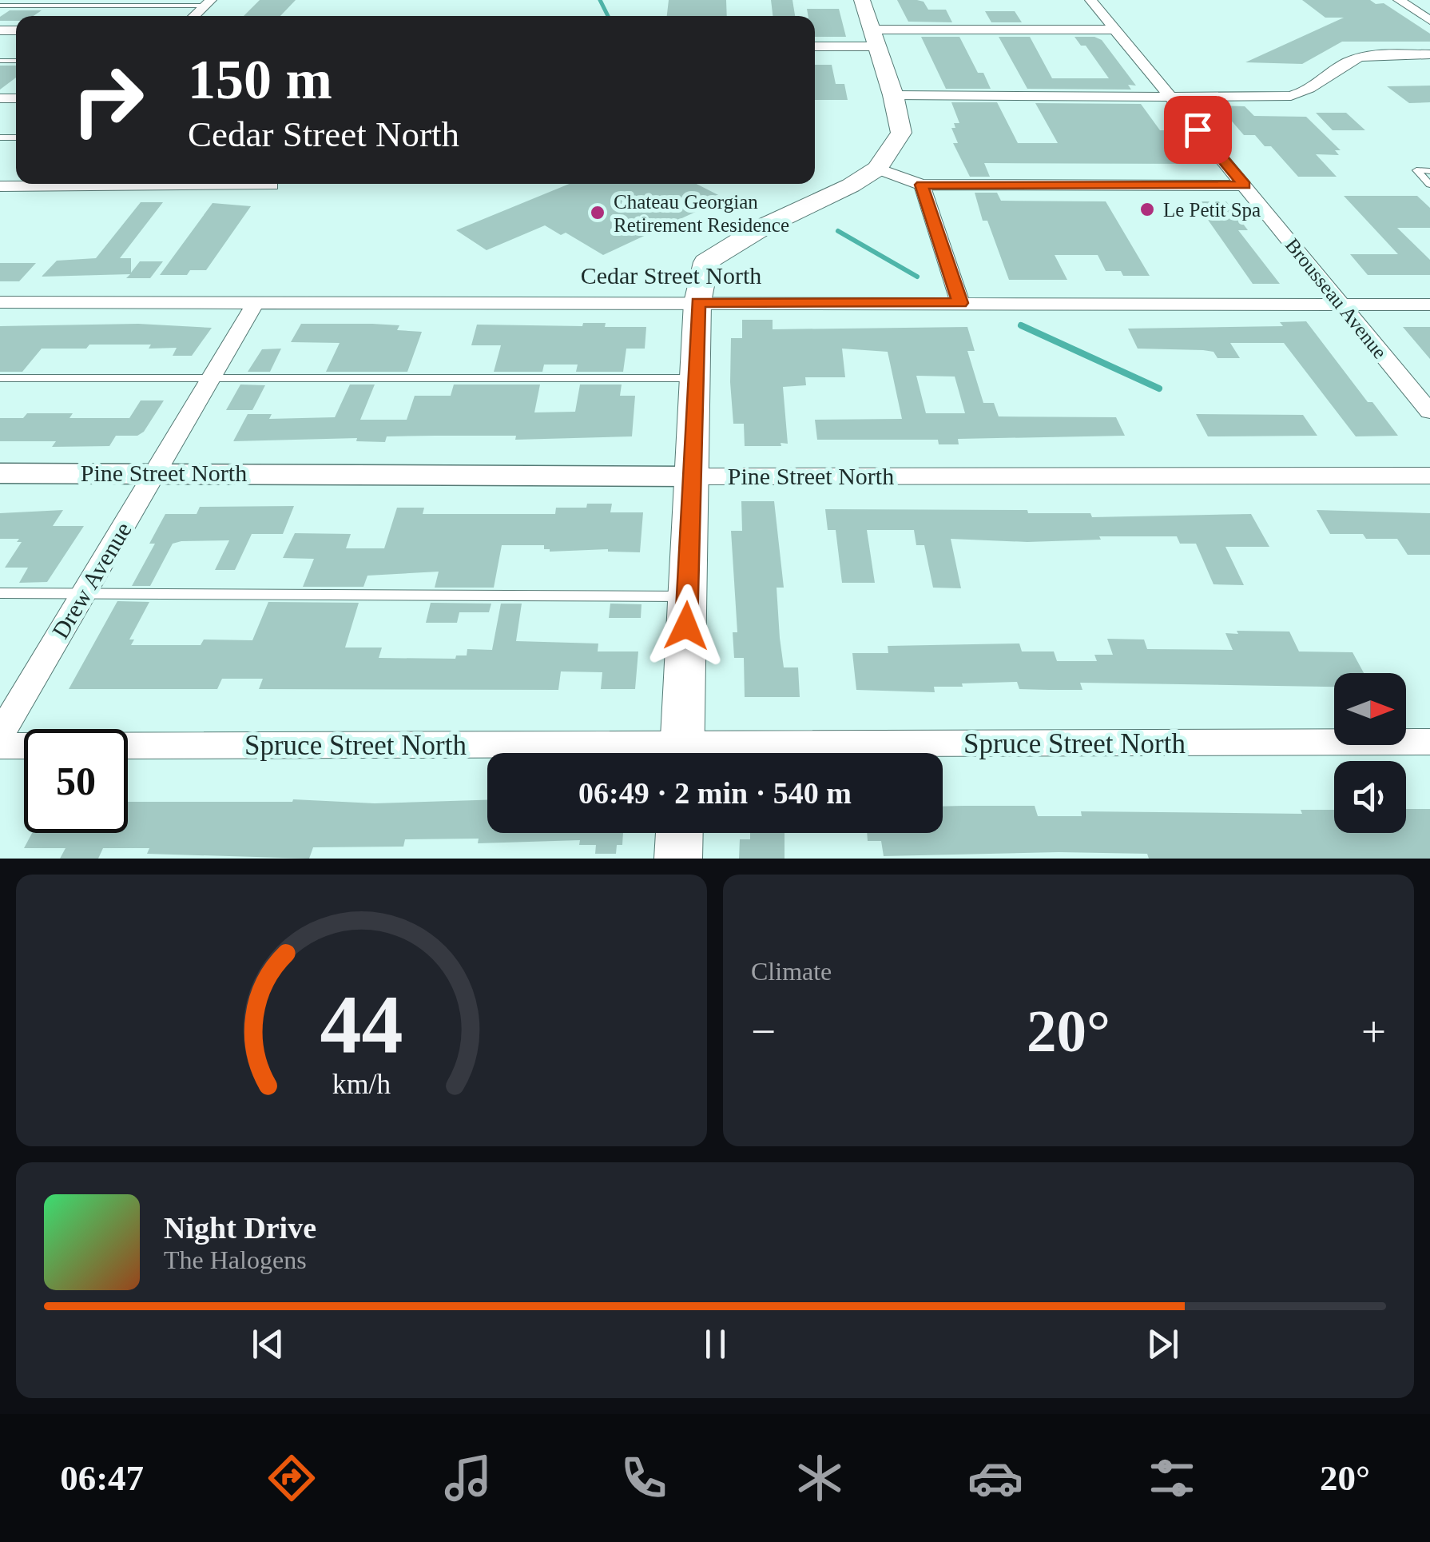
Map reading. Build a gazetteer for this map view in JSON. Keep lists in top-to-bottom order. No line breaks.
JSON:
{"streets":{"street":["Cedar Street North","Brousseau Avenue","Pine Street North","Drew Avenue","Spruce Street North"]},"crossings":[["Cedar Street North","Brousseau Avenue"],["Cedar Street North","Drew Avenue"],["Pine Street North","Drew Avenue"]],"places":["Le Petit Spa","Chateau Georgian Retirement Residence"],"north":"right","page":{"turn":["150 m","Cedar Street North"],"limit":"50","trip":"06:49 · 2 min · 540 m","tile":"Climate","heat":["−","20°","+"],"song":["Night Drive","The Halogens"],"tabs":["06:47","20°"],"gauge":["44","km/h"]}}
